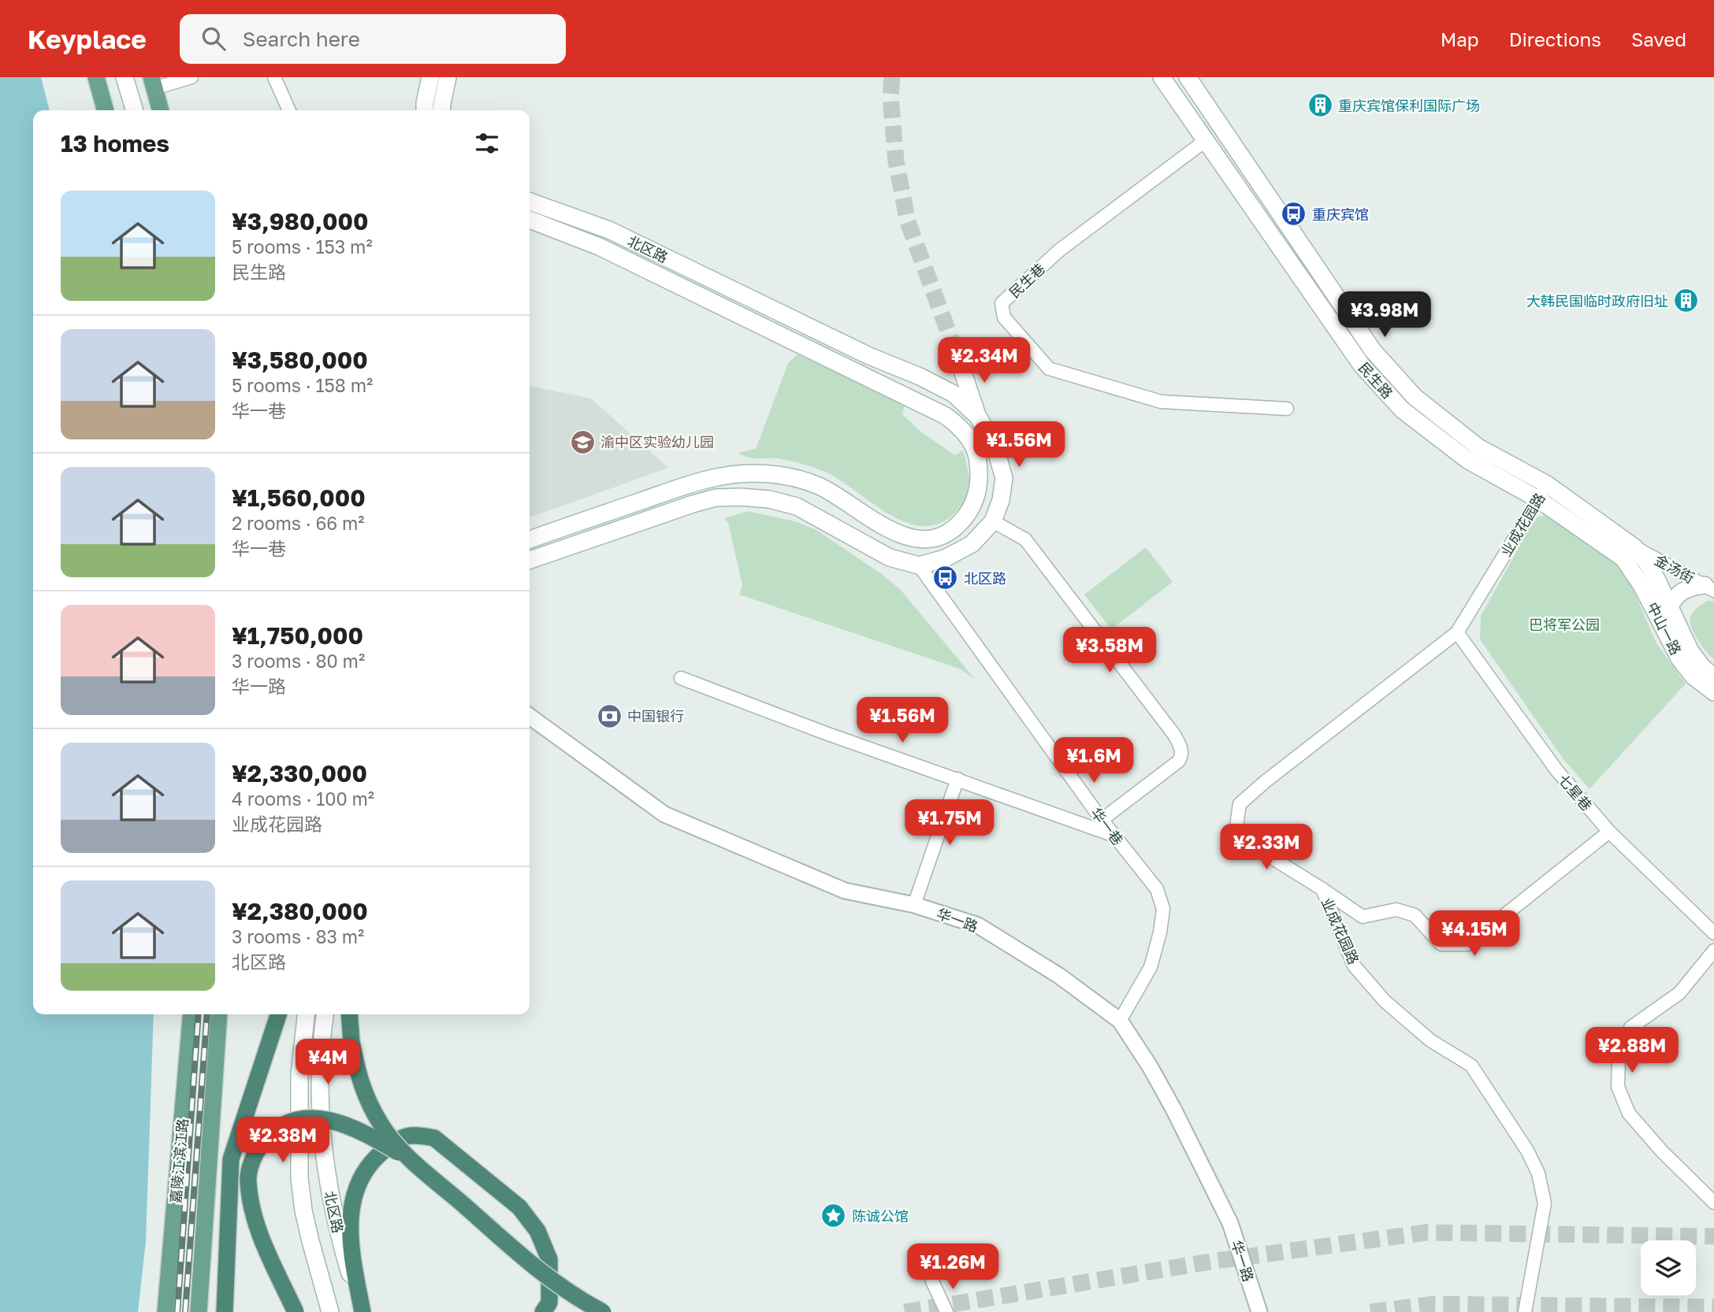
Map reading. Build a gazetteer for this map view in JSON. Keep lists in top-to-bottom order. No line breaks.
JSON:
{"streets":{"main road":["北区路","民生路","中山一路","嘉陵江滨江路"],"street":["民生巷","业成花园路","金汤街","七星巷","华一巷","华一路"]},"crossings":[["北区路","华一巷"],["民生巷","民生路"],["民生路","业成花园路"],["民生路","金汤街"],["民生路","中山一路"],["业成花园路","七星巷"],["金汤街","中山一路"],["华一巷","华一路"]],"parks":["巴将军公园"],"places":{"building":["重庆宾馆保利国际广场","大韩民国临时政府旧址"],"bus stop":["重庆宾馆","北区路"],"school or university":["渝中区实验幼儿园"],"bank":["中国银行"],"place":["陈诚公馆"]},"page":{"header":"Keyplace","search":"Search here","nav":["Map","Directions","Saved"],"heading":"13 homes","list":[{"name":"¥3,980,000","note":"5 rooms · 153 m² · 民生路"},{"name":"¥3,580,000","note":"5 rooms · 158 m² · 华一巷"},{"name":"¥1,560,000","note":"2 rooms · 66 m² · 华一巷"},{"name":"¥1,750,000","note":"3 rooms · 80 m² · 华一路"},{"name":"¥2,330,000","note":"4 rooms · 100 m² · 业成花园路"},{"name":"¥2,380,000","note":"3 rooms · 83 m² · 北区路"}],"price":["¥3.98M","¥2.34M","¥1.56M","¥3.58M","¥1.56M","¥1.6M","¥1.75M","¥2.33M","¥4.15M","¥2.88M","¥4M","¥2.38M","¥1.26M"]}}
